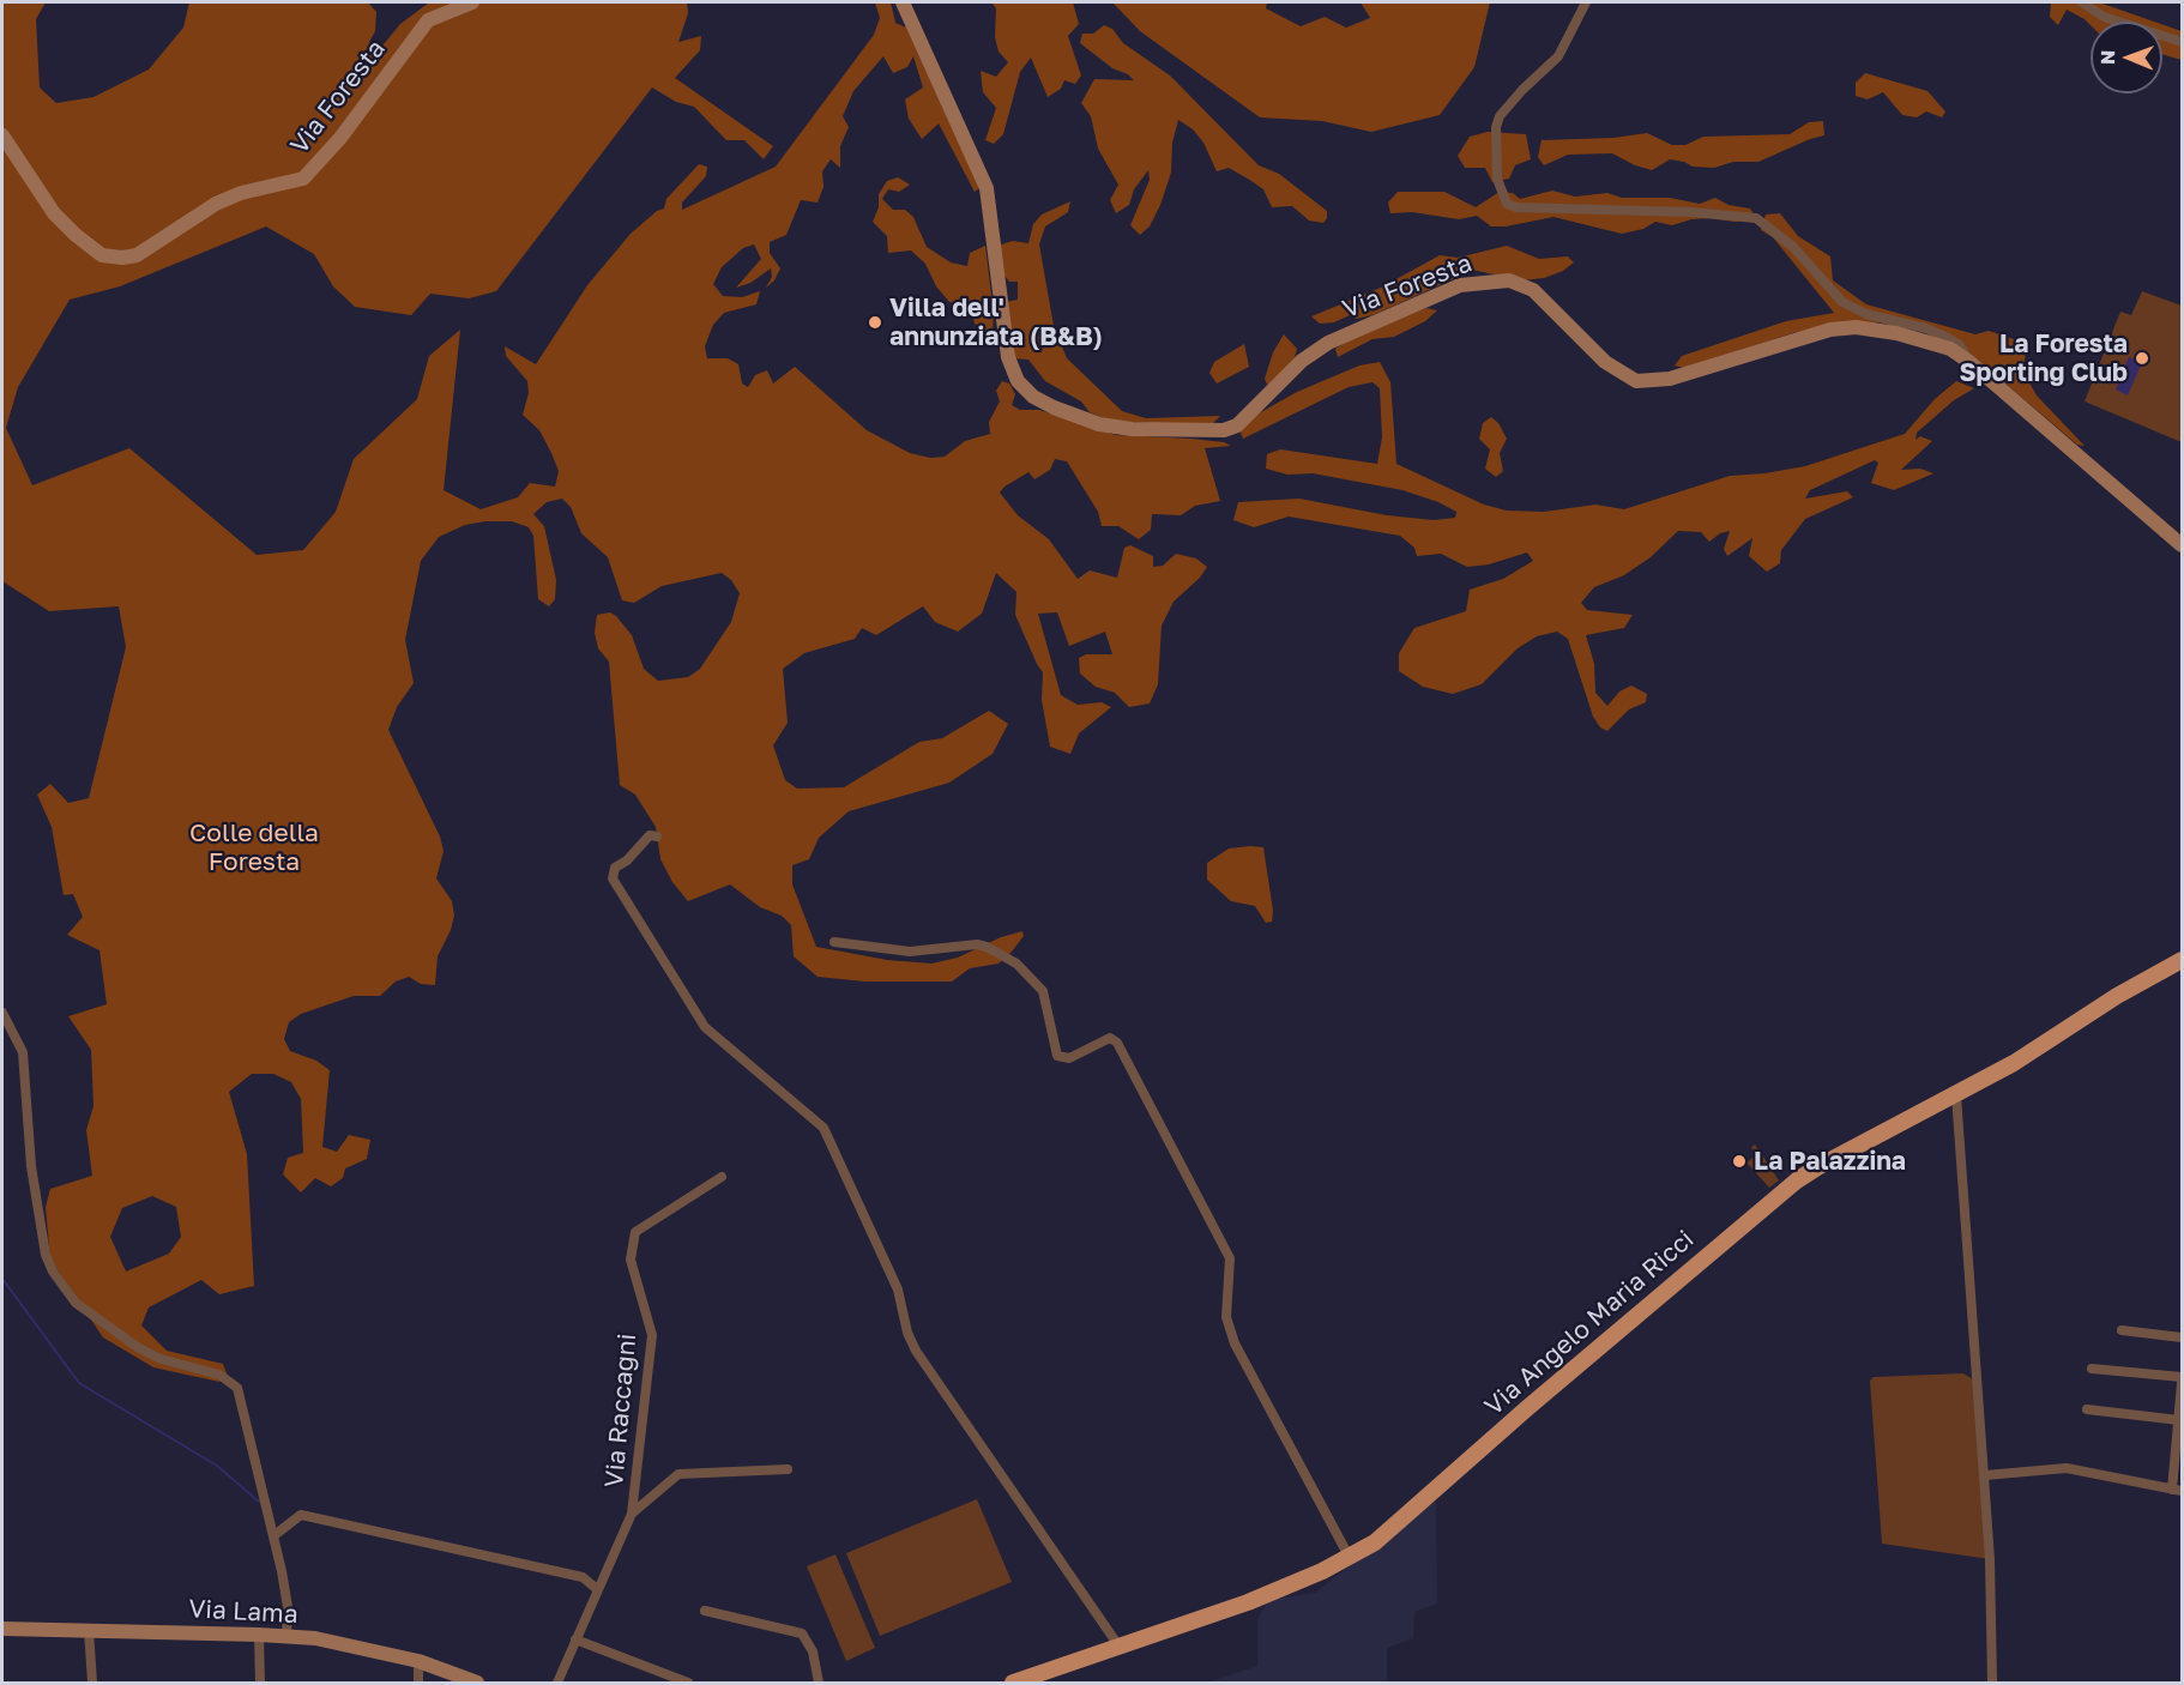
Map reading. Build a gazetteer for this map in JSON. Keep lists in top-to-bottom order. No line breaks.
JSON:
{"streets":{"main road":["Via Foresta","Via Angelo Maria Ricci","Via Lama"],"street":["Via Raccagni"]},"parks":["Colle della Foresta"],"places":["Villa dell' annunziata (B&B)","La Foresta Sporting Club","La Palazzina"],"north":"left"}
